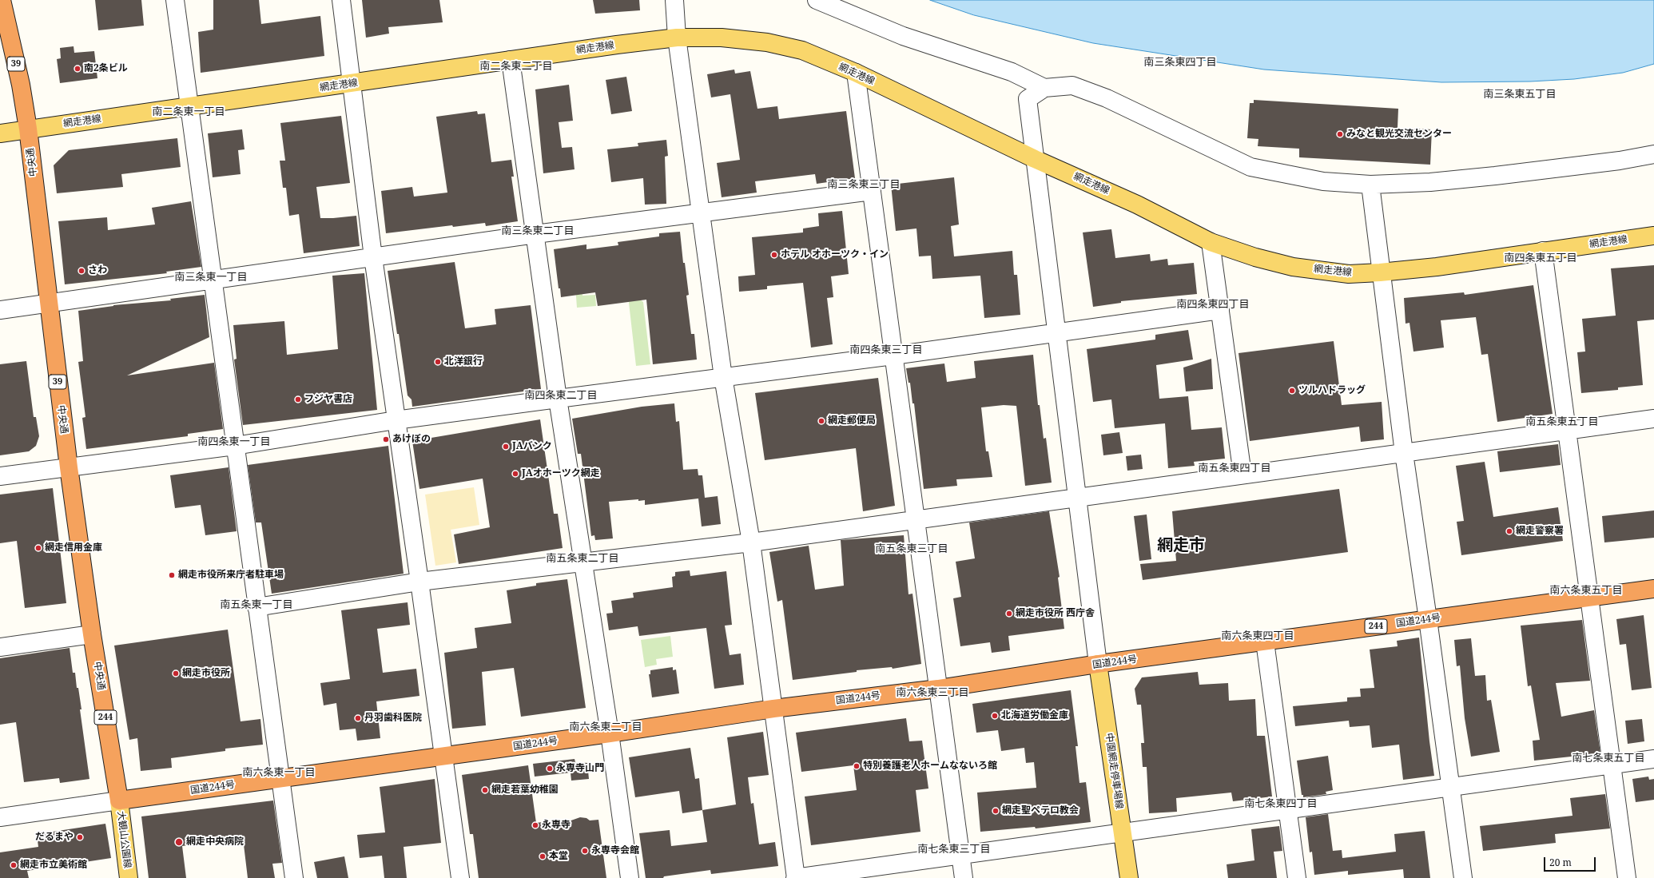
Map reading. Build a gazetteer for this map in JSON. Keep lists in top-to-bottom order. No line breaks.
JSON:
{"streets":{"highway":["39","中央通","国道244号","244"],"main road":["網走港線","中園網走停車場線","大観山公園線"]},"crossings":[["網走港線","中央通"],["中央通","国道244号"],["中央通","大観山公園線"],["国道244号","中園網走停車場線"],["国道244号","大観山公園線"]],"districts":["南三条東四丁目","南二条東二丁目","南三条東五丁目","南二条東一丁目","南三条東三丁目","南三条東二丁目","南四条東五丁目","南三条東一丁目","南四条東四丁目","南四条東三丁目","南四条東二丁目","南五条東五丁目","南四条東一丁目","南五条東四丁目","網走市","南五条東三丁目","南五条東二丁目","南六条東五丁目","南五条東一丁目","南六条東四丁目","南六条東三丁目","南六条東二丁目","南七条東五丁目","南六条東一丁目","南七条東四丁目","南七条東三丁目"],"places":["南2条ビル","みなと観光交流センター","ホテル オホーツク・イン","さわ","北洋銀行","ツルハドラッグ","フジヤ書店","網走郵便局","あけぼの","JAバンク","JAオホーツク網走","網走警察署","網走信用金庫","網走市役所来庁者駐車場","網走市役所 西庁舎","網走市役所","北海道労働金庫","丹羽歯科医院","特別養護老人ホームなないろ館","永専寺山門","網走若葉幼稚園","網走聖ペテロ教会","永専寺","だるまや","網走中央病院","永専寺会館","本堂","網走市立美術館"],"scale_bar":"20 m"}
